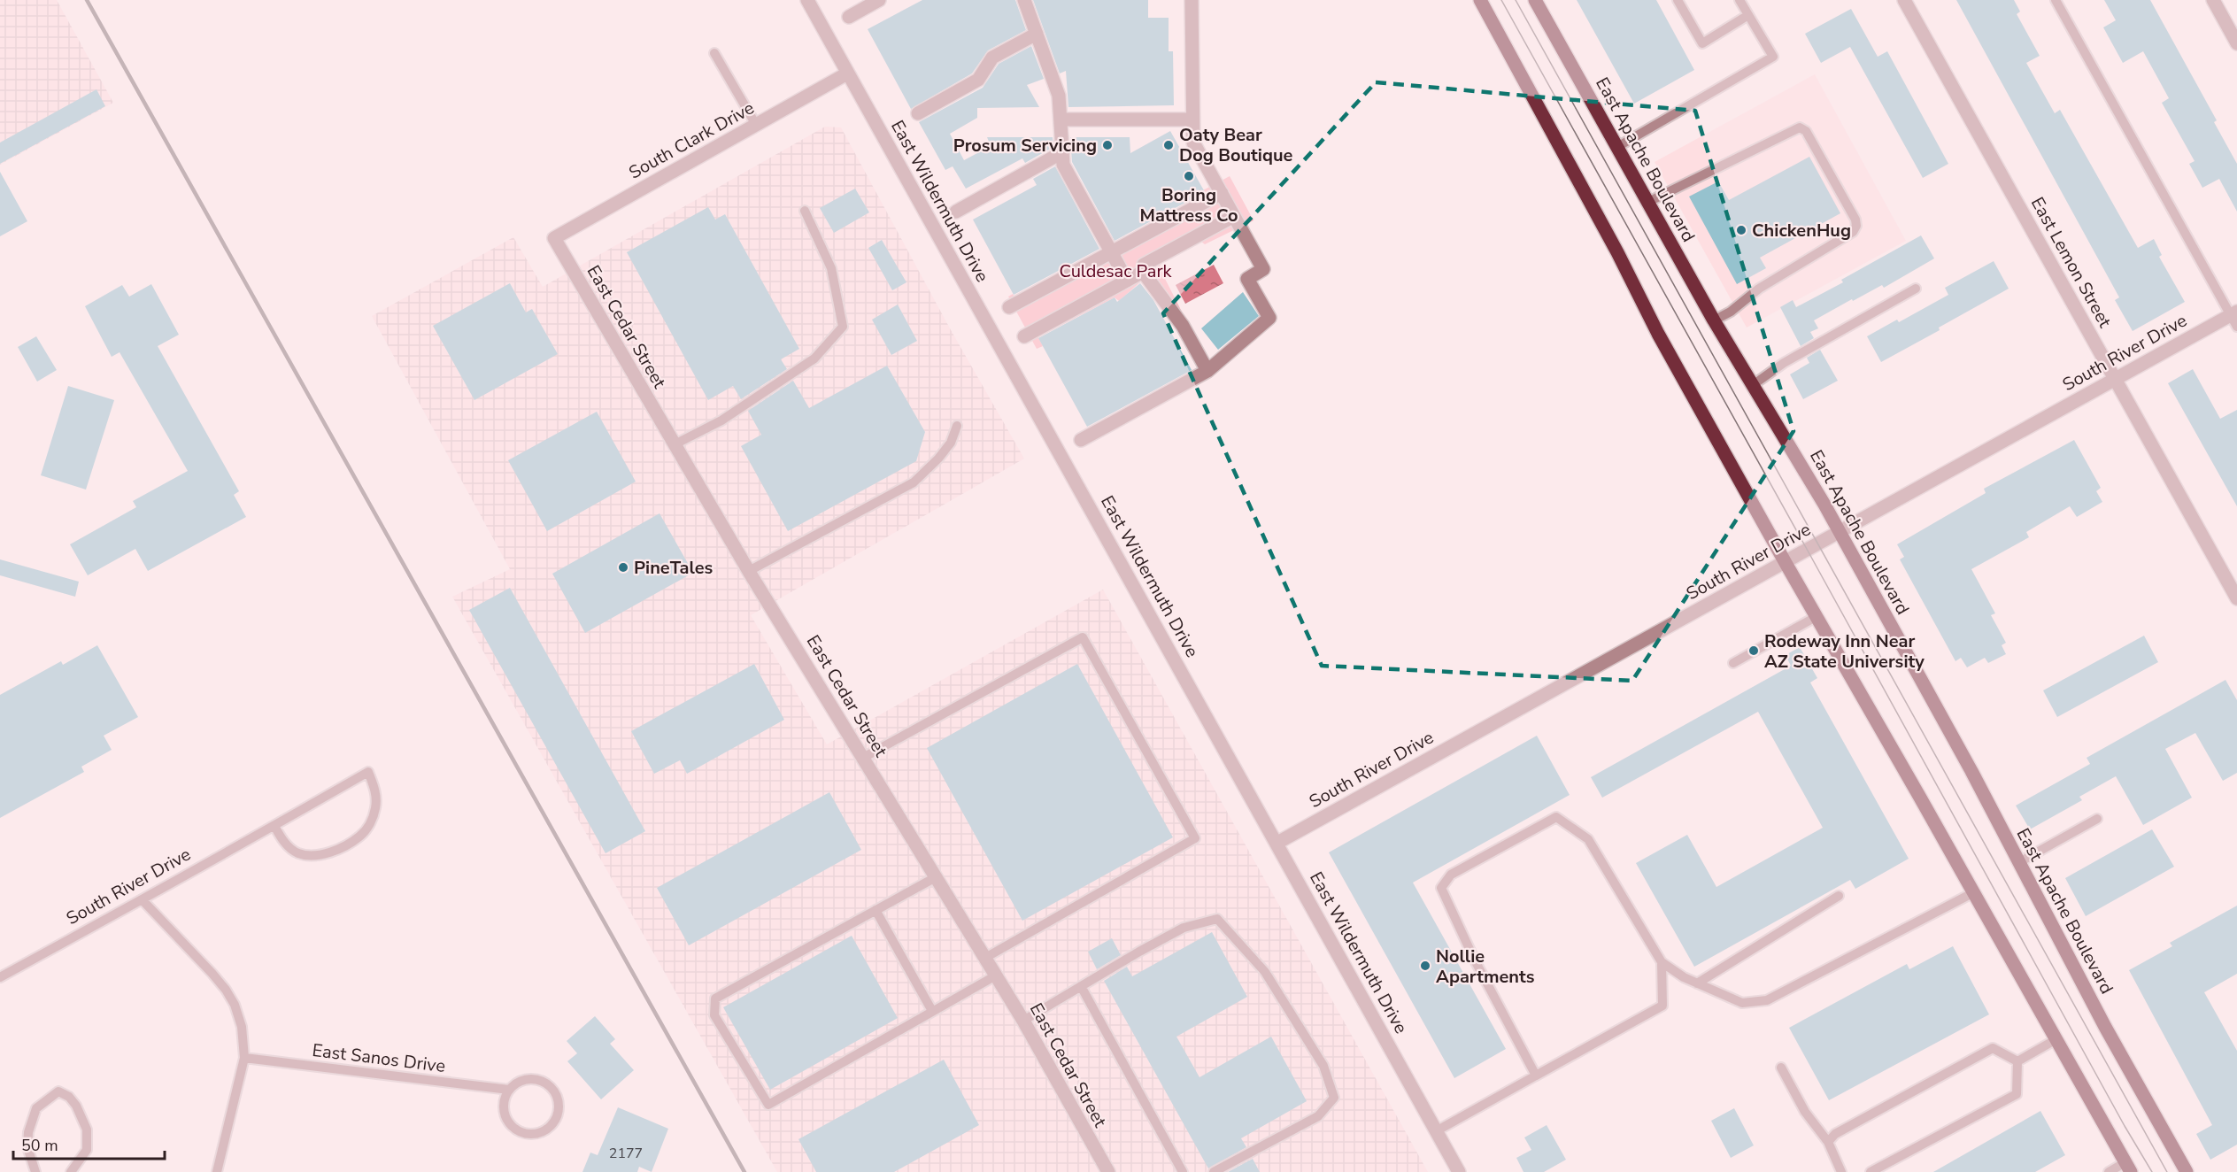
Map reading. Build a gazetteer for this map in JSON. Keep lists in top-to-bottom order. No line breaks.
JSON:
{"streets":{"main road":["East Apache Boulevard"],"street":["South Clark Drive","East Wildermuth Drive","East Lemon Street","East Cedar Street","South River Drive"],"lane":["East Sanos Drive"]},"crossings":[["South Clark Drive","East Wildermuth Drive"],["South Clark Drive","East Cedar Street"],["East Apache Boulevard","South River Drive"],["East Wildermuth Drive","South River Drive"],["East Lemon Street","South River Drive"]],"parks":["Culdesac Park"],"places":["Prosum Servicing","Oaty Bear Dog Boutique","Boring Mattress Co","ChickenHug","PineTales","Rodeway Inn Near AZ State University","Nollie Apartments"],"house_numbers":["2177"],"scale_bar":"50 m"}
